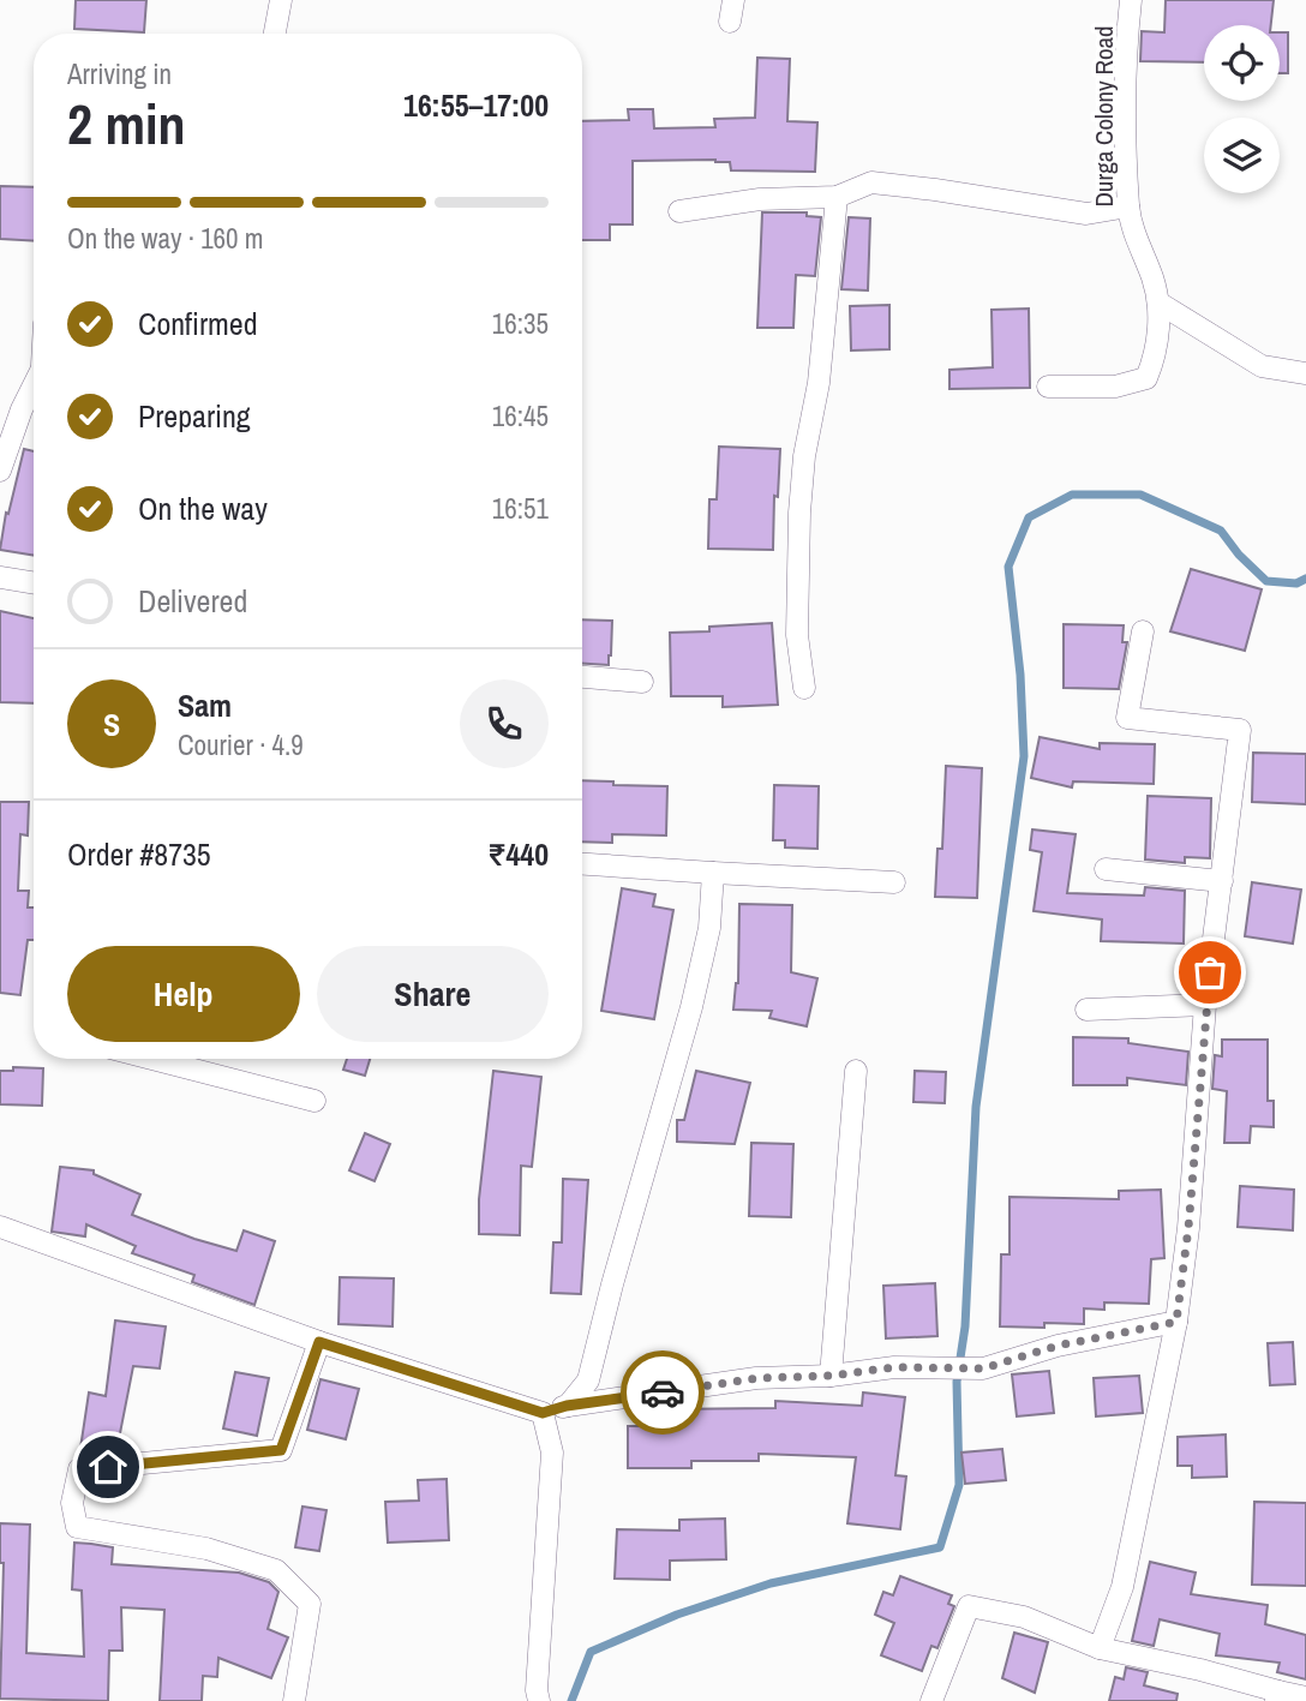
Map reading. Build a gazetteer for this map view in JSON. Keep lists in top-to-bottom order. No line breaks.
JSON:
{"streets":{"street":["Durga Colony Road"]},"page":{"heading":["2 min","Arriving in","16:55–17:00"],"panel":["Sam","Courier · 4.9","Order #8735","₹440"],"bar":"On the way · 160 m","list":[["Confirmed","16:35"],["Preparing","16:45"],["On the way","16:51"],"Delivered"],"round":"S","buttons":["Help","Share"]}}
